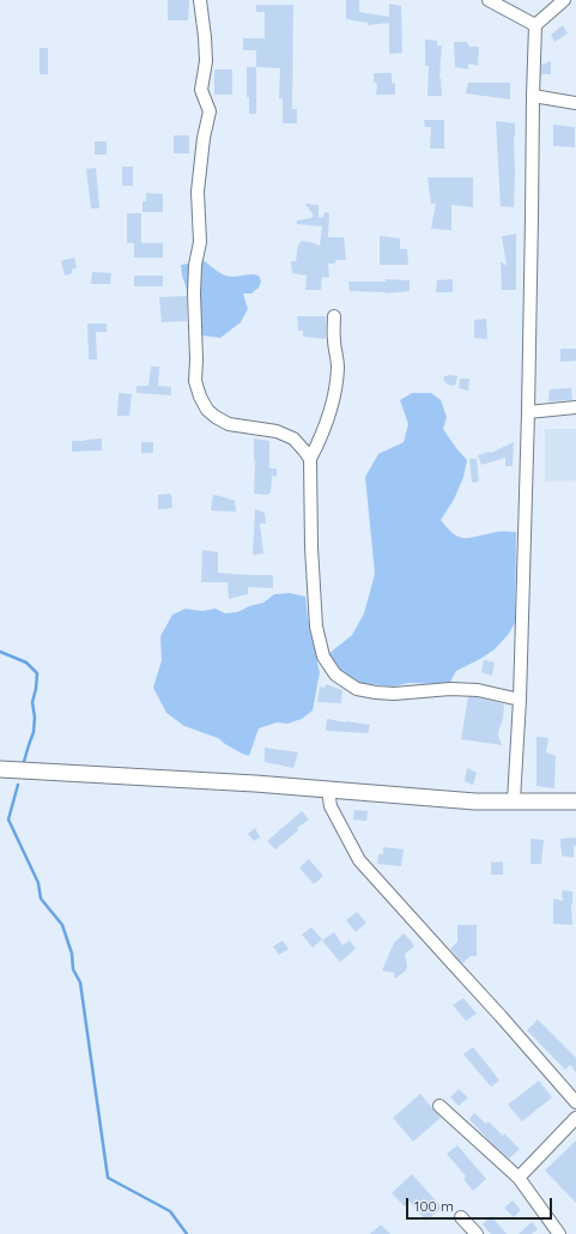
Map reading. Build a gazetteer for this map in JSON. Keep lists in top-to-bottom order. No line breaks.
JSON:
{"scale_bar":"100 m"}
